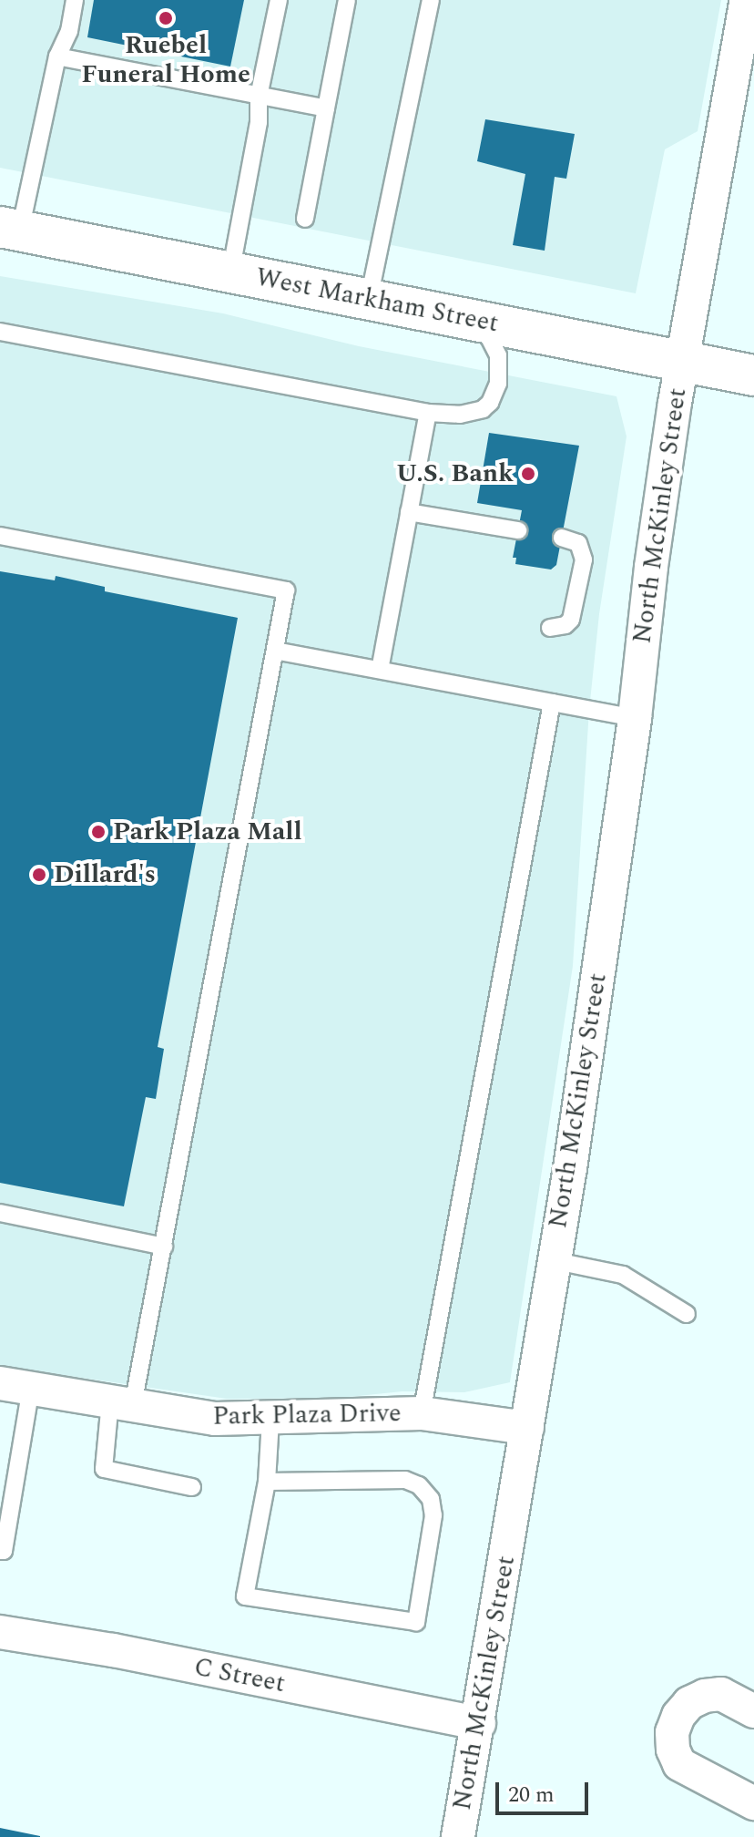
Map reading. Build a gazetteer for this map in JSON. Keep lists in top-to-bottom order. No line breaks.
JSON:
{"streets":{"main road":["West Markham Street"],"street":["North McKinley Street","Park Plaza Drive","C Street"]},"crossings":[["West Markham Street","North McKinley Street"],["North McKinley Street","Park Plaza Drive"],["North McKinley Street","C Street"]],"places":["Ruebel Funeral Home","U.S. Bank","Park Plaza Mall","Dillard's"],"scale_bar":"20 m"}
